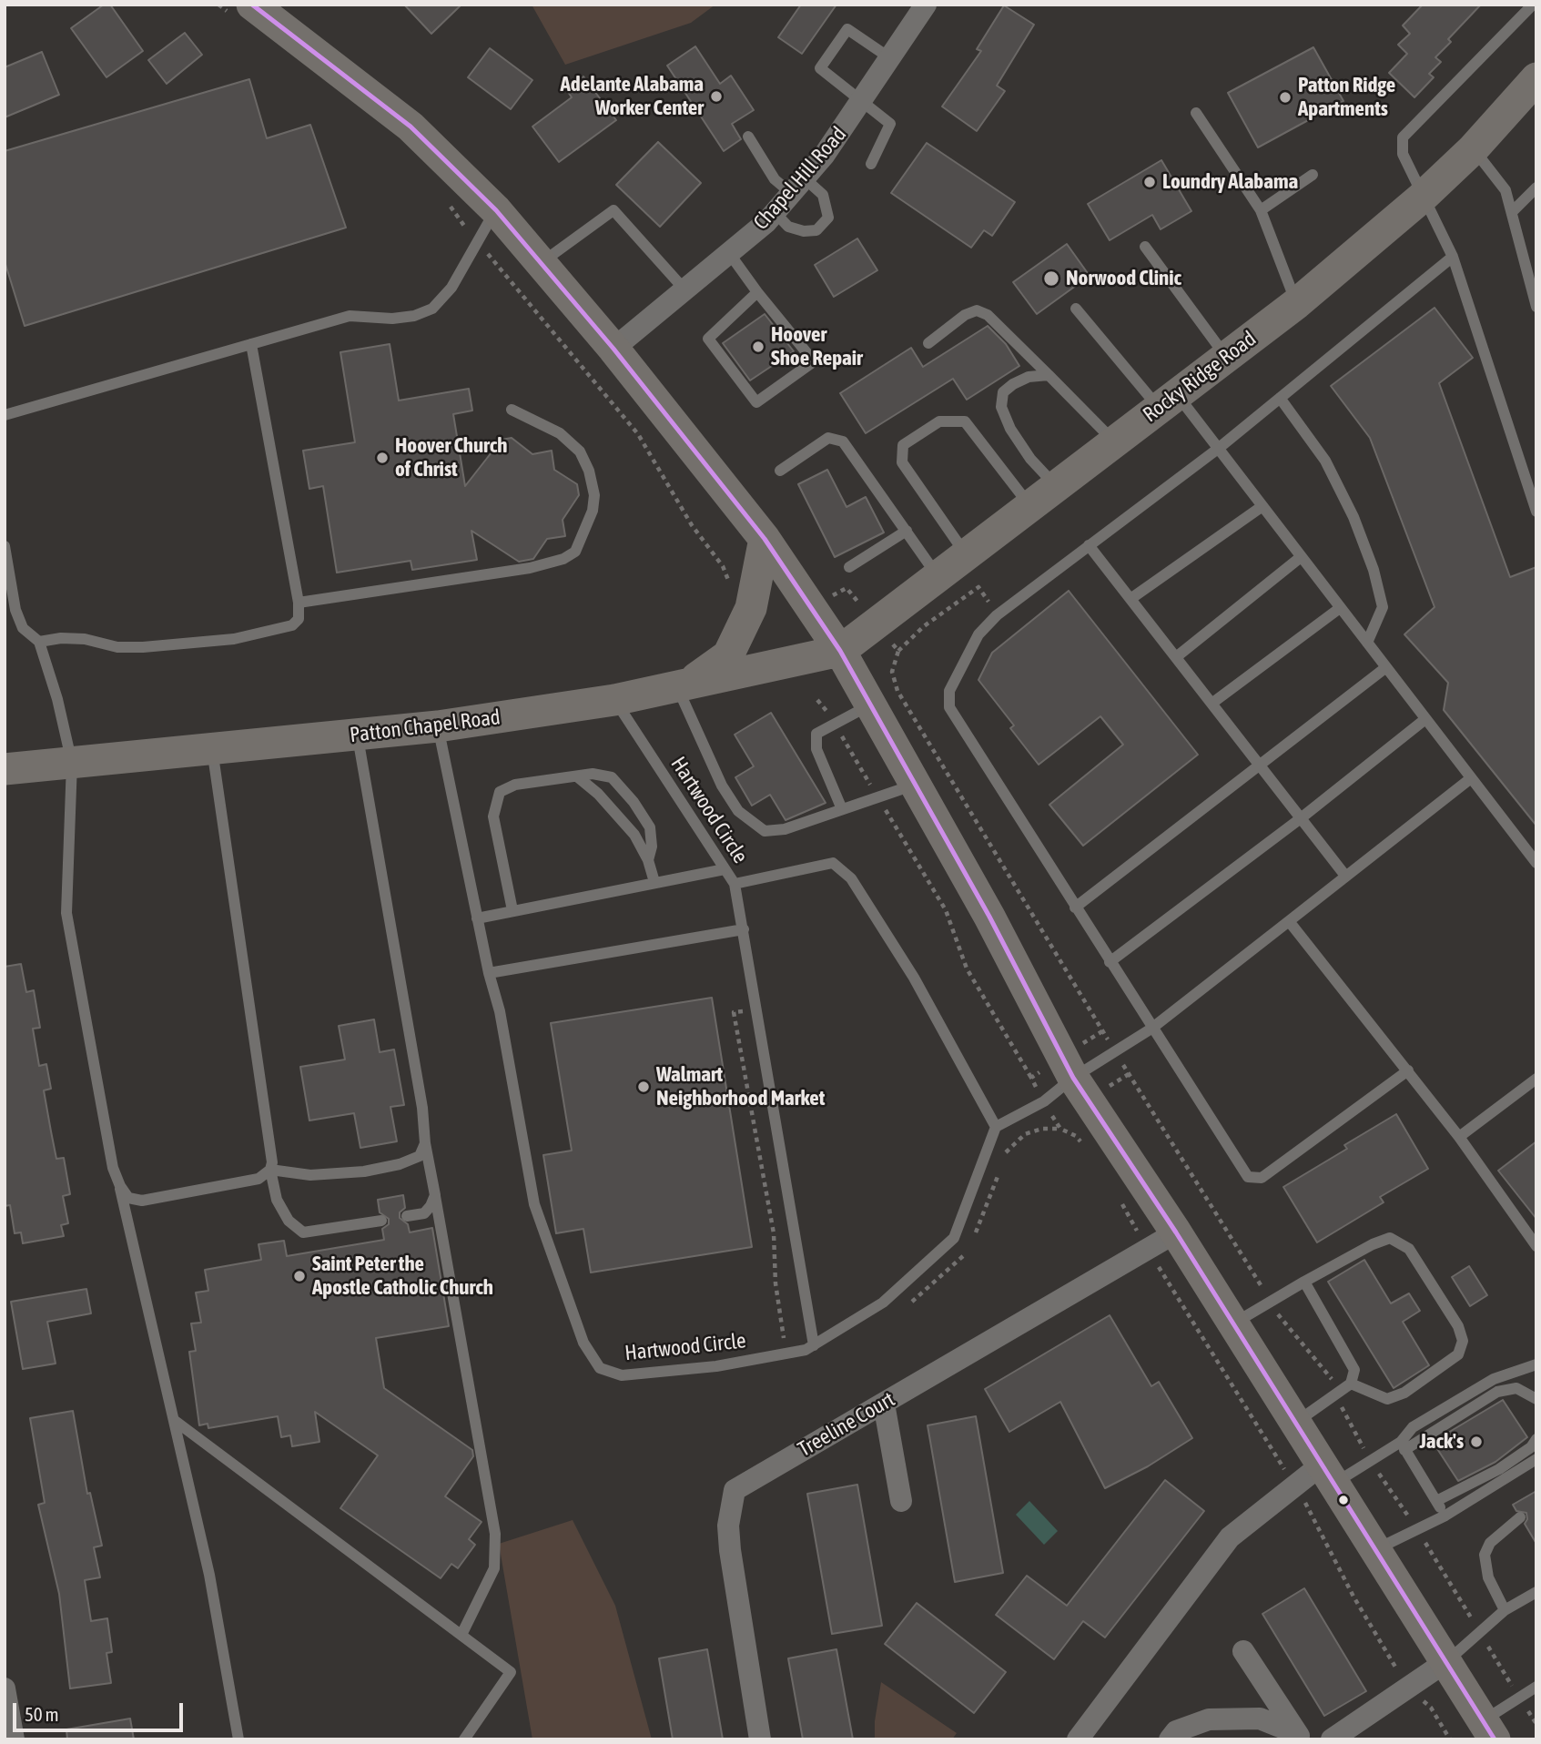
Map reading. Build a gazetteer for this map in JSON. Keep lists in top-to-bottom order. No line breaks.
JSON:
{"streets":{"street":["Chapel Hill Road","Rocky Ridge Road","Patton Chapel Road","Treeline Court"],"lane":["Hartwood Circle"]},"crossings":[["Rocky Ridge Road","Patton Chapel Road"],["Patton Chapel Road","Hartwood Circle"]],"places":["Adelante Alabama Worker Center","Patton Ridge Apartments","Loundry Alabama","Norwood Clinic","Hoover Shoe Repair","Hoover Church of Christ","Walmart Neighborhood Market","Saint Peter the Apostle Catholic Church","Jack's"],"scale_bar":"50 m"}
